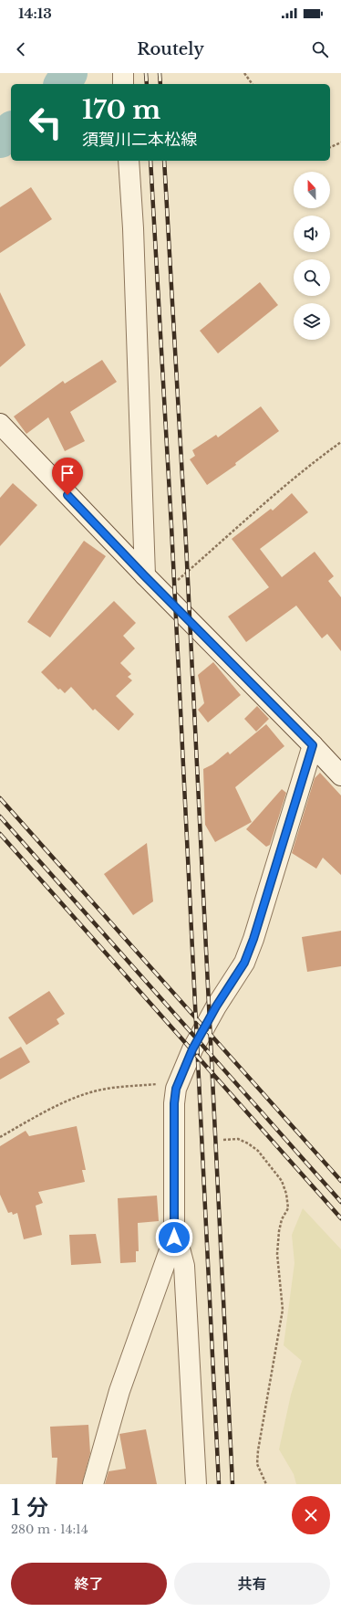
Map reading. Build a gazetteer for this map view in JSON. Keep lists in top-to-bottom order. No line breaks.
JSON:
{"north":"top","page":{"status":"14:13","header":"Routely","turn":["170 m","須賀川二本松線"],"heading":["1 分","280 m · 14:14"],"buttons":["終了","共有"]}}
